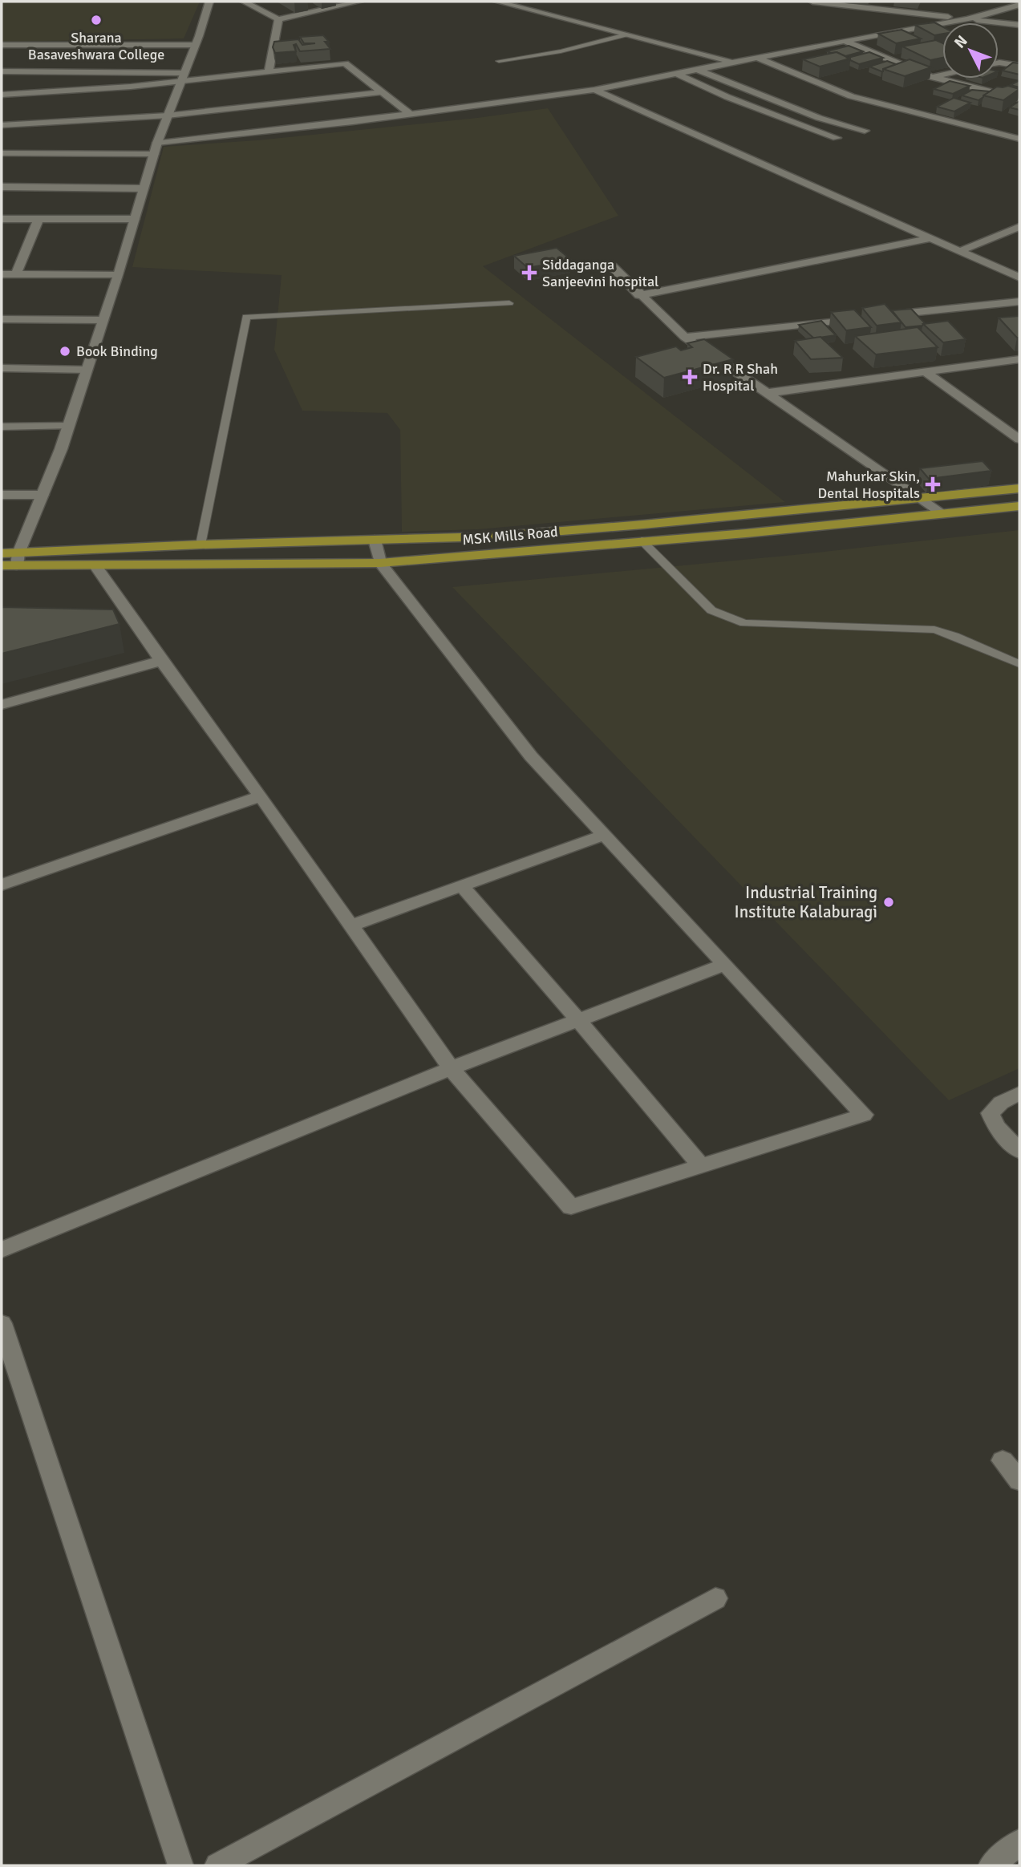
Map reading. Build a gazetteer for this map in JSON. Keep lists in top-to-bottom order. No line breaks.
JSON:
{"streets":{"main road":["MSK Mills Road"]},"places":{"other":["Sharana Basaveshwara College","Book Binding","Industrial Training Institute Kalaburagi"],"health":["Siddaganga Sanjeevini hospital","Dr. R R Shah Hospital","Mahurkar Skin, Dental Hospitals"]},"north":"top left"}
